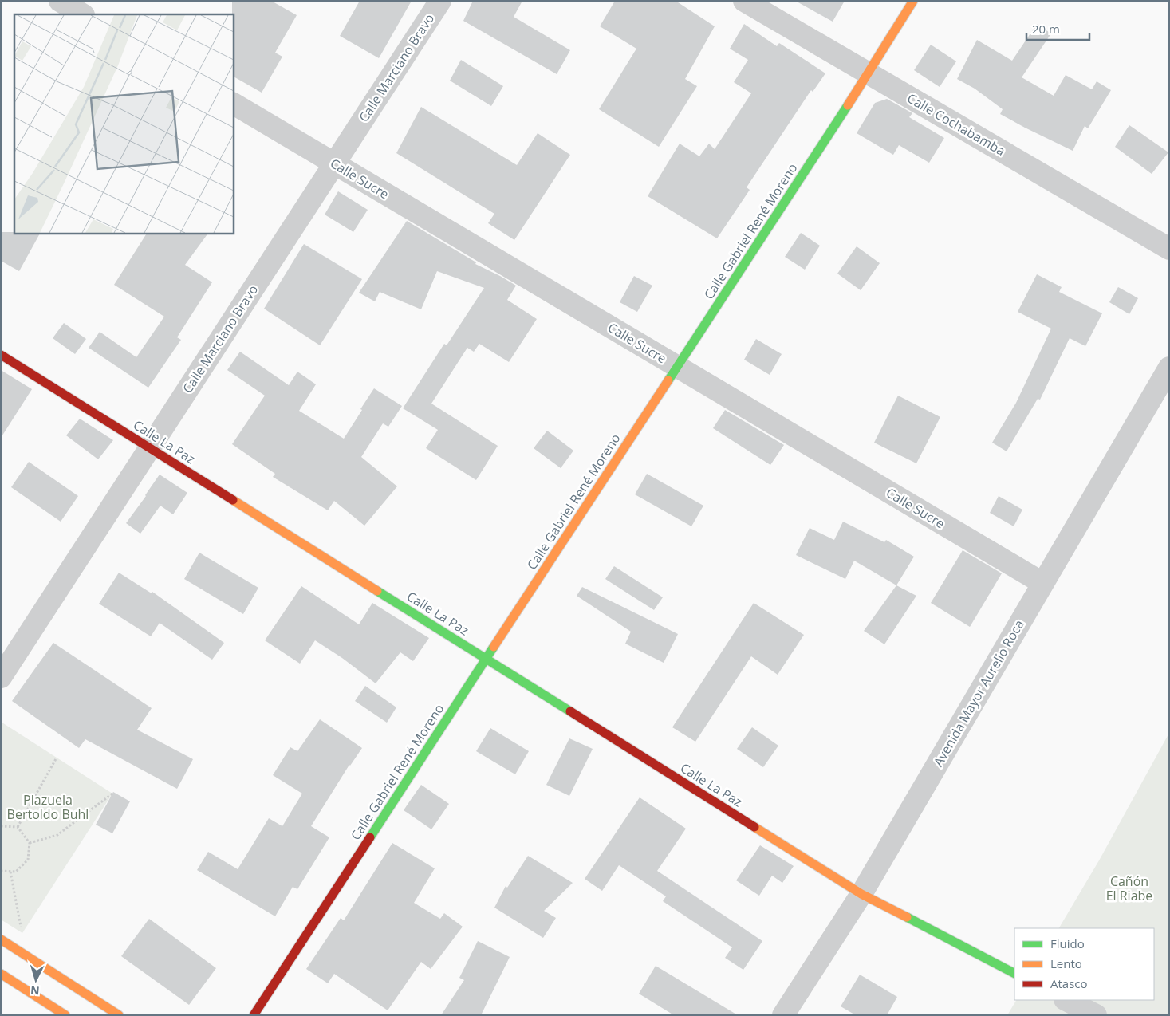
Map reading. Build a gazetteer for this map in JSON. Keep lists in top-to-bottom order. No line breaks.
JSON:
{"streets":{"street":["Calle Marciano Bravo","Calle Cochabamba","Calle Sucre","Calle Gabriel René Moreno","Calle La Paz","Avenida Mayor Aurelio Roca"]},"crossings":[["Calle Marciano Bravo","Calle Sucre"],["Calle Marciano Bravo","Calle La Paz"],["Calle Cochabamba","Calle Gabriel René Moreno"],["Calle Sucre","Calle Gabriel René Moreno"],["Calle Sucre","Avenida Mayor Aurelio Roca"],["Calle Gabriel René Moreno","Calle La Paz"],["Calle La Paz","Avenida Mayor Aurelio Roca"]],"parks":["Plazuela Bertoldo Buhl","Cañón El Riabe"],"legend":["Fluido","Lento","Atasco"],"scale_bar":"20 m","north":"bottom"}
